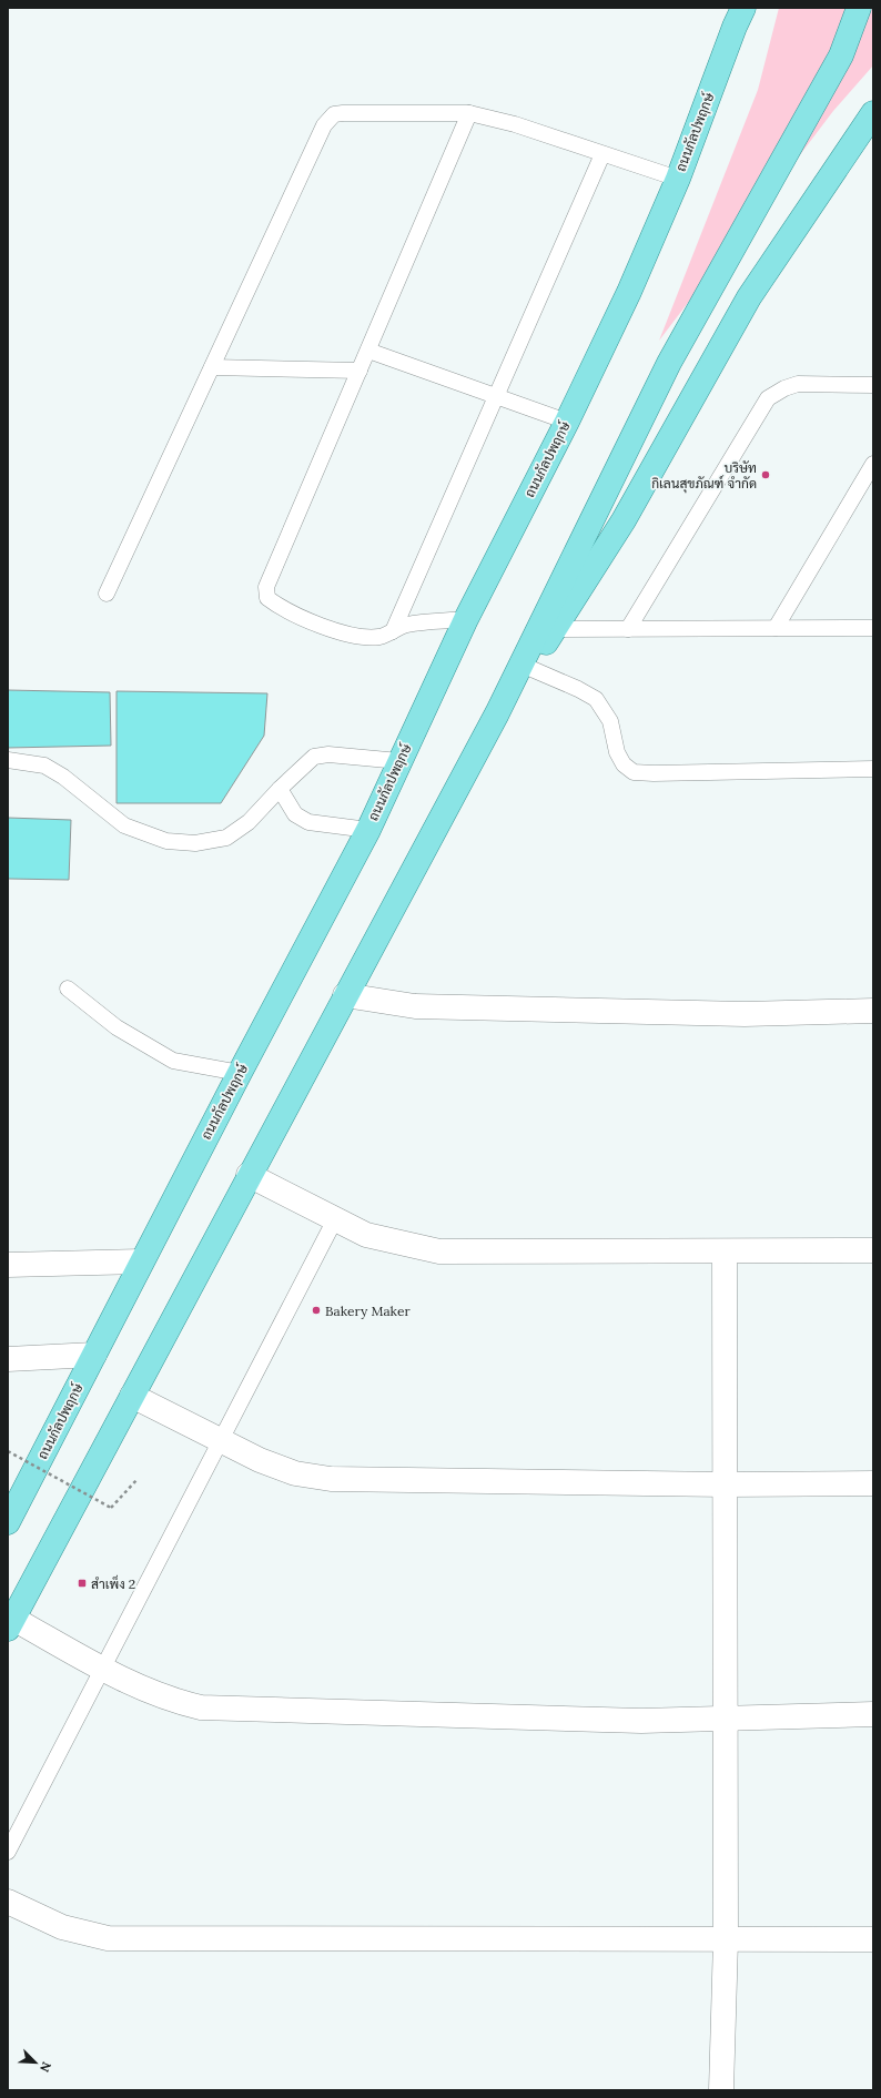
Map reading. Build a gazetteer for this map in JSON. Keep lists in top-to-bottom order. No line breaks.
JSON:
{"streets":{"main road":["ถนนกัลปพฤกษ์"]},"places":{"other":["บริษัท กิเลนสุขภัณฑ์ จำกัด","Bakery Maker"],"transit":["สำเพ็ง 2"]},"north":"bottom right"}
